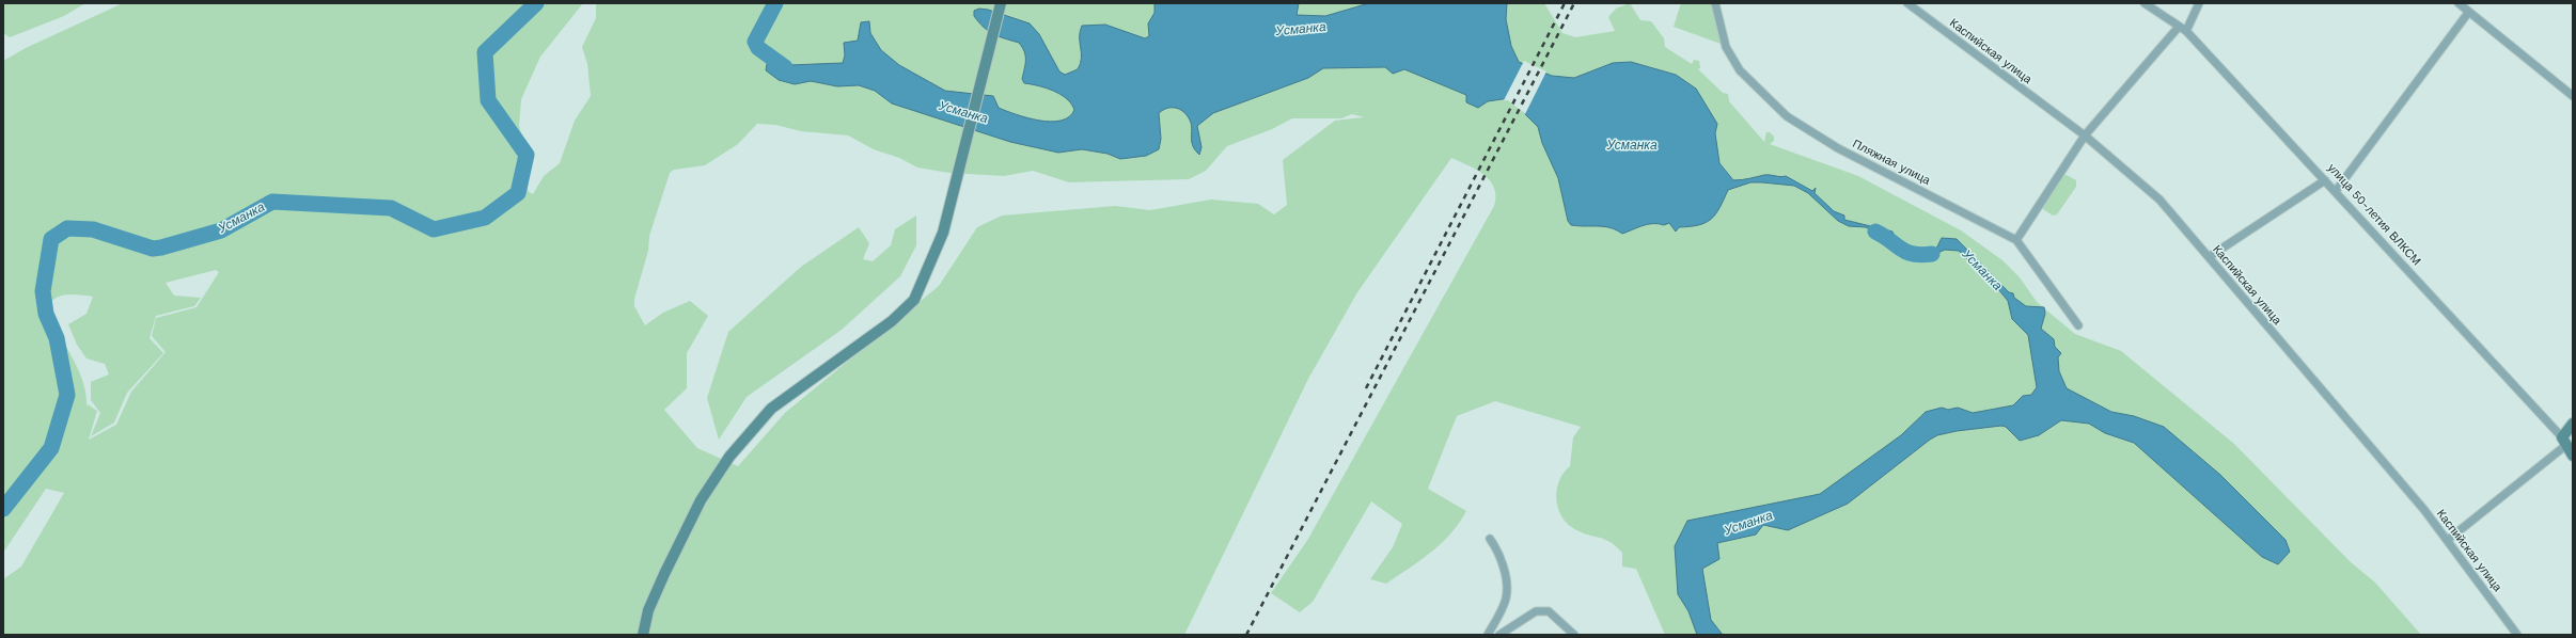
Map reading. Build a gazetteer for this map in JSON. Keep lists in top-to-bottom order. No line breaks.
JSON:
{"streets":{"street":["Каспийская улица","Пляжная улица","улица 50-летия ВЛКСМ"]},"water":["Усманка"]}
